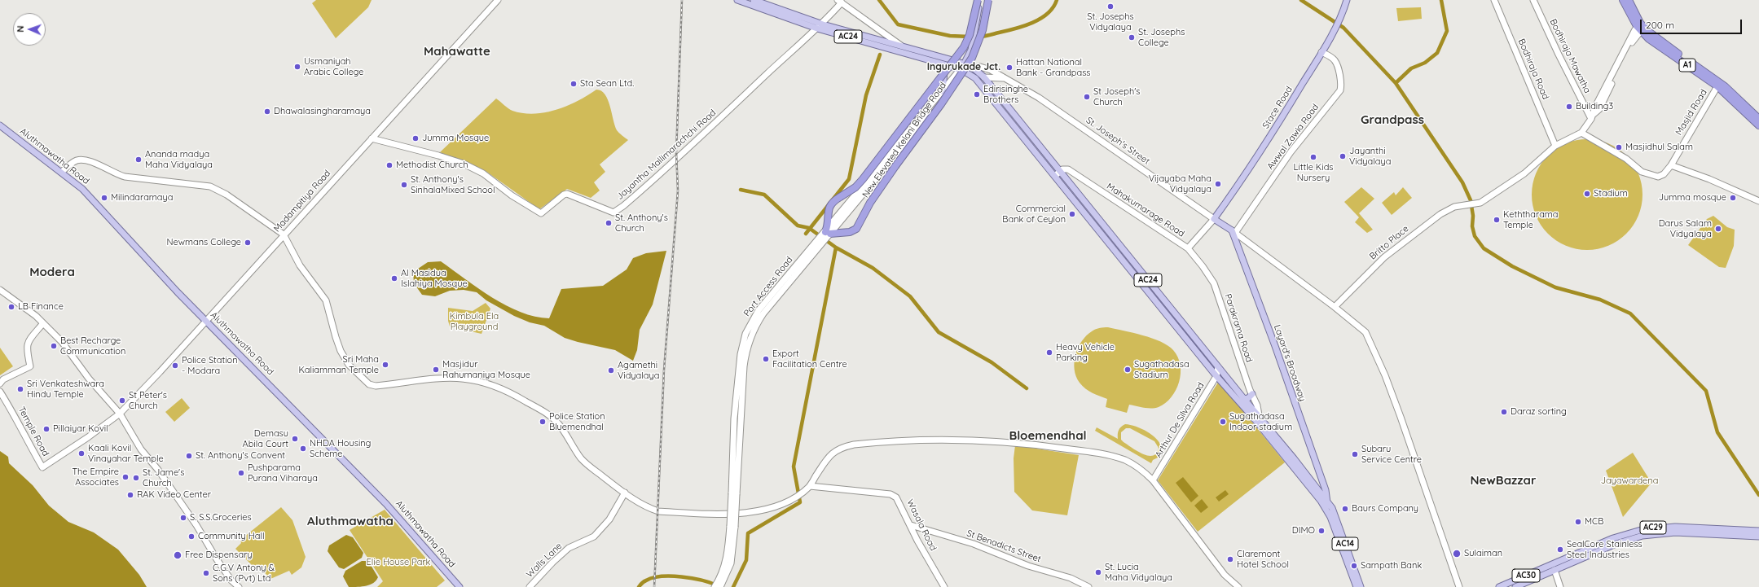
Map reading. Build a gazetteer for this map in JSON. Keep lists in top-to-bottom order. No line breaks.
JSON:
{"streets":{"highway":["A1","New Elevated Kelani Bridge Road"],"main road":["AC24","Stace Road","Aluthmawatha Road","Layard's Broadway","AC29","AC14","AC30"],"street":["Bodhiraja Mawatha","Bodhiraja Road","Masjid Road","Awwal Zawia Road","St. Joseph's Street","Jayantha Mallimarachchi Road","Madampitiya Road","Mahakumarage Road","Britto Place","Port Access Road","Parakrama Road","Arthur De Silva Road","Temple Road","Wasala Road","St Benadicts Street","Walls Lane"]},"crossings":[["AC24","St. Joseph's Street"],["AC24","Jayantha Mallimarachchi Road"],["AC24","Mahakumarage Road"],["AC24","Port Access Road"],["AC24","Parakrama Road"],["AC24","Layard's Broadway"],["AC24","Arthur De Silva Road"],["AC24","AC14"],["A1","Masjid Road"],["Bodhiraja Road","Britto Place"],["Stace Road","Awwal Zawia Road"],["Stace Road","St. Joseph's Street"],["Stace Road","Mahakumarage Road"],["Masjid Road","Britto Place"],["Awwal Zawia Road","Layard's Broadway"],["New Elevated Kelani Bridge Road","Port Access Road"],["St. Joseph's Street","Mahakumarage Road"],["Jayantha Mallimarachchi Road","Madampitiya Road"],["Aluthmawatha Road","Madampitiya Road"],["Madampitiya Road","Temple Road"],["Mahakumarage Road","Parakrama Road"],["Layard's Broadway","AC14"],["Wasala Road","St Benadicts Street"],["AC29","AC30"]],"districts":["Mahawatte","Ingurukade Jct.","Grandpass","Modera","Bloemendhal","NewBazzar","Aluthmawatha"],"parks":["Kimbula Ela Playground","Jayawardena","Elie House Park"],"places":["St. Josephs Vidyalaya","St. Josephs College","Usmaniyah Arabic College","Hattan National Bank - Grandpass","Sta Sean Ltd.","Edirisinghe Brothers","St Joseph's Church","Building3","Dhawalasingharamaya","Jumma Mosque","Masjidhul Salam","Jayanthi Vidyalaya","Little Kids Nursery","Ananda madya Maha Vidyalaya","Methodist Church","Vijayaba Maha Vidyalaya","St. Anthony's SinhalaMixed School","Stadium","Milindaramaya","Jumma mosque","Commercial Bank of Ceylon","Keththarama Temple","St. Anthony's Church","Darus Salam Vidyalaya","Newmans College","Al Masidua Islahiya Mosque","LB Finance","Best Recharge Communication","Heavy Vehicle Parking","Export Facilitation Centre","Sri Maha Kaliamman Temple","Police Station - Modara","Masjidur Rahumaniya Mosque","Sugathadasa Stadium","Agamethi Vidyalaya","Sri Venkateshwara Hindu Temple","St Peter's Church","Daraz sorting","Police Station Bluemendhal","Sugathadasa Indoor stadium","Pillaiyar Kovil","Demasu Abila Court","NHDA Housing Scheme","Kaali Kovil Vinayahar Temple","Subaru Service Centre","St. Anthony's Convent","Pushparama Purana Viharaya","The Empire Associates","St. Jame's Church","RAK Video Center","Baurs Company","S. S.S.Groceries","MCB","DIMO","Community Hall","SealCore Stainless Steel Industries","Sulaiman","Free Dispensary","Claremont Hotel School","Sampath Bank","St. Lucia Maha Vidyalaya","C.G.V Antony & Sons (Pvt) Ltd"],"scale_bar":"200 m","north":"left"}
